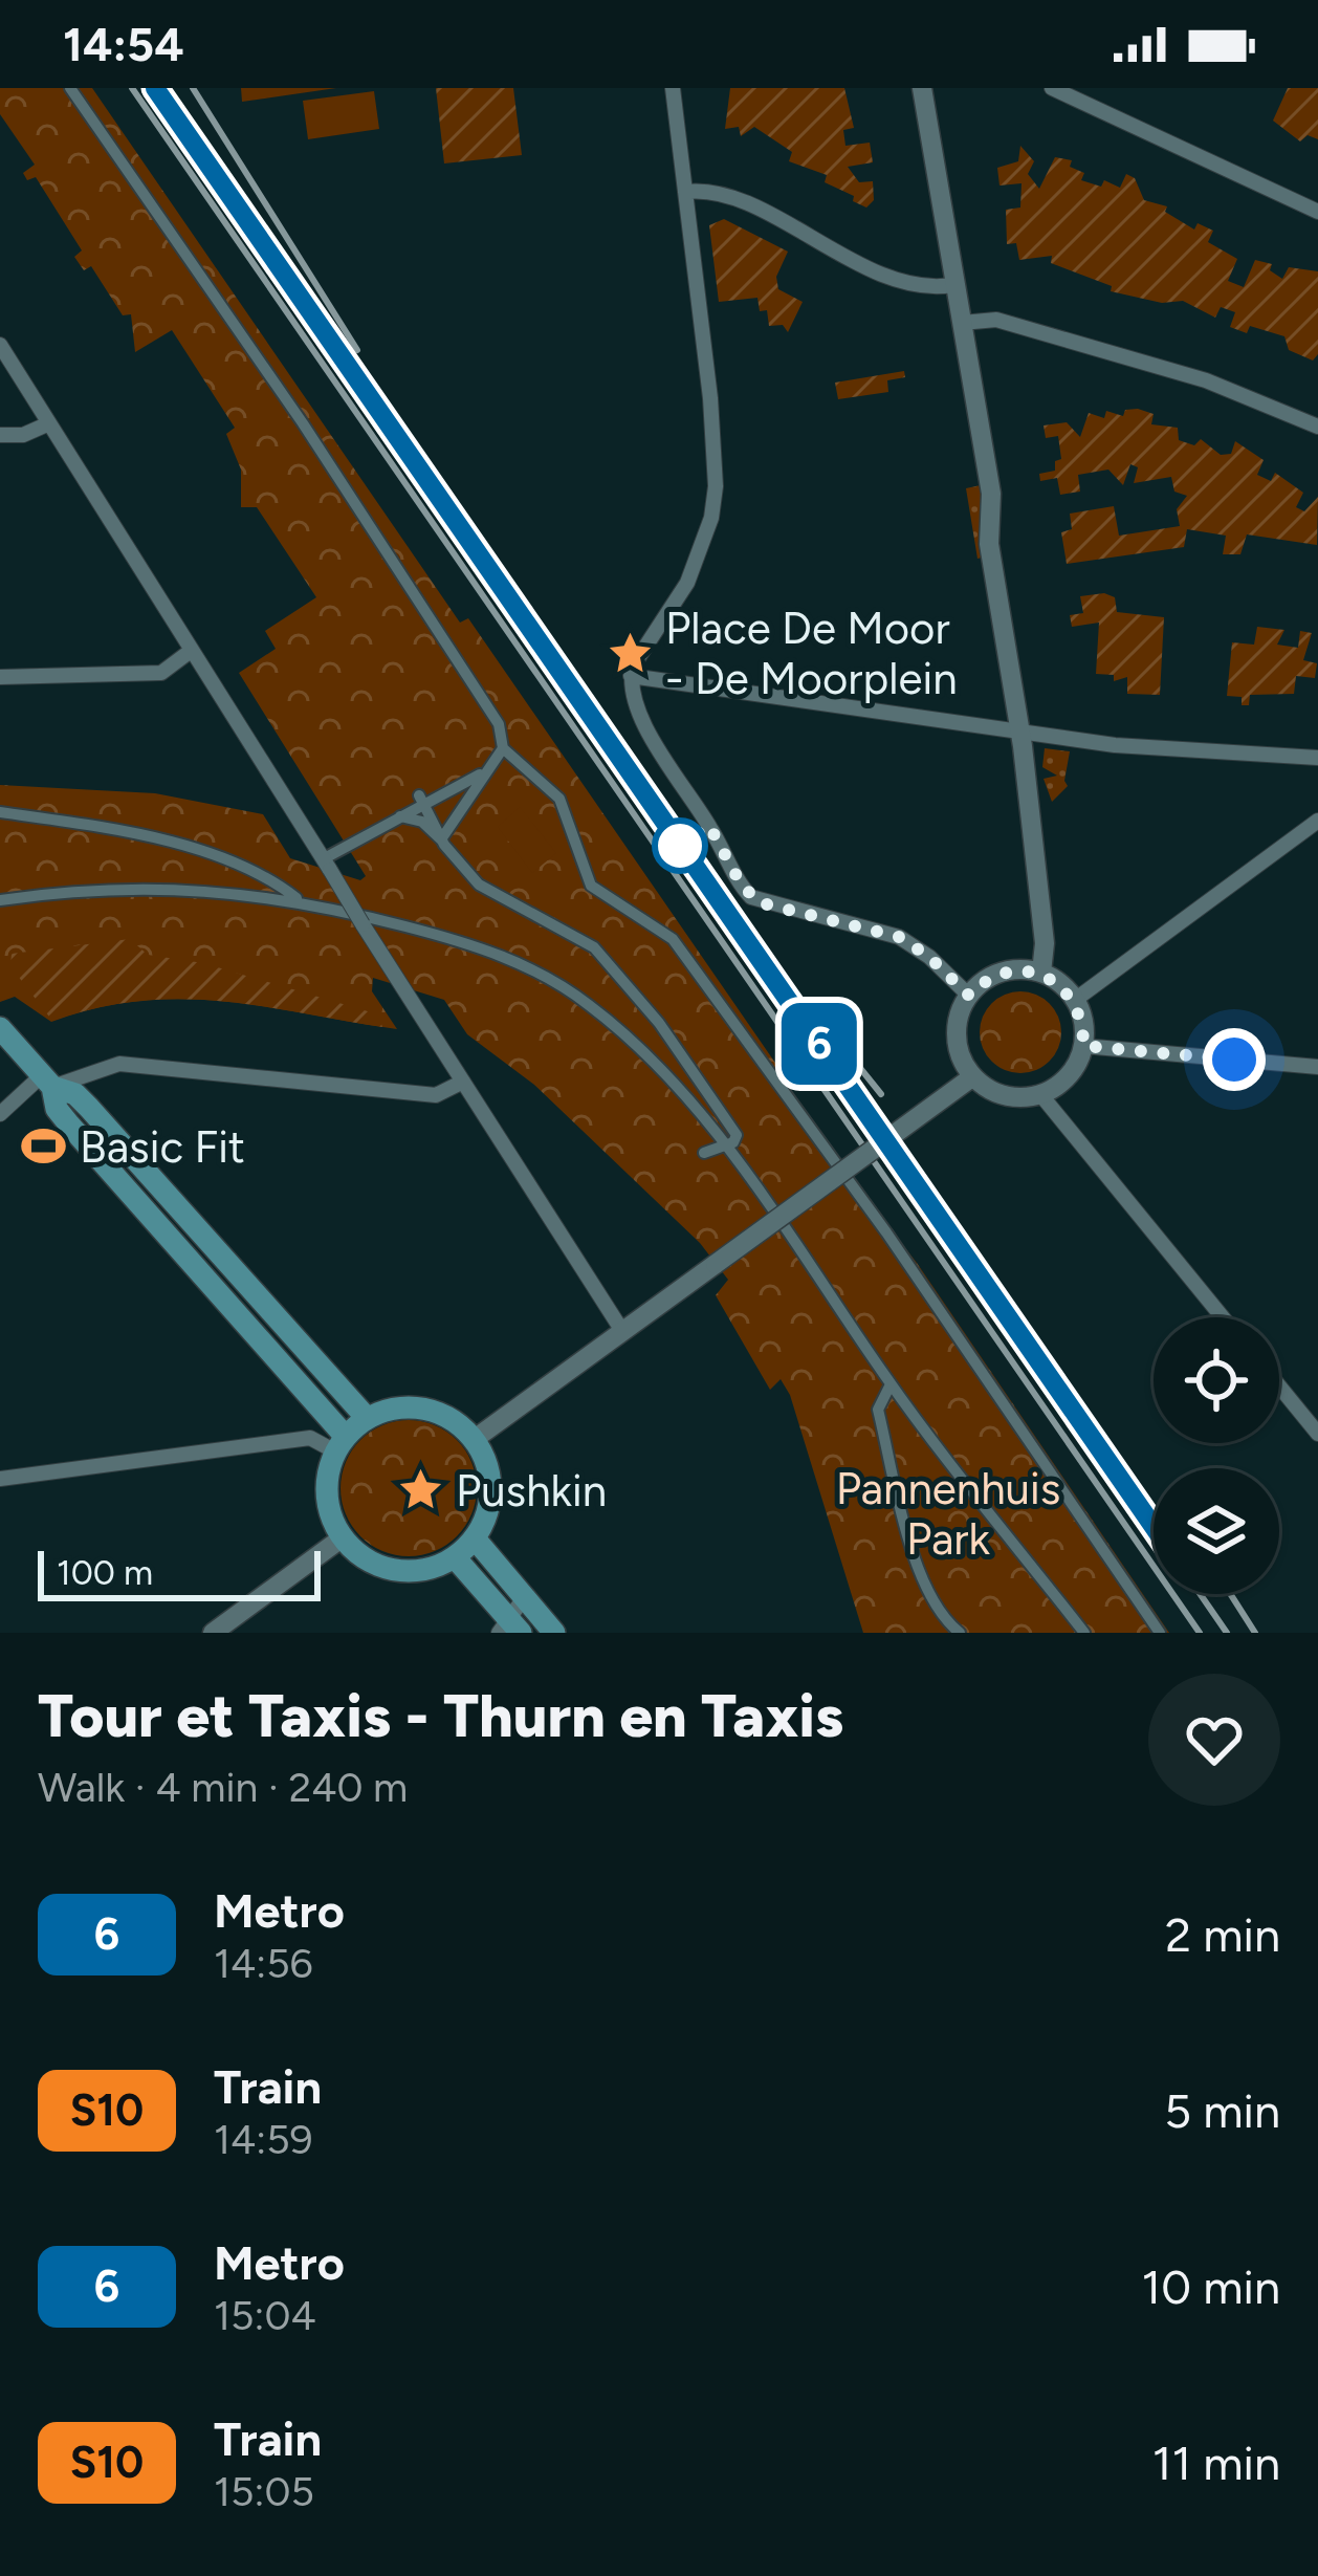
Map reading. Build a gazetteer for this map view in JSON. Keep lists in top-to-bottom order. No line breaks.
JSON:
{"parks":["Pannenhuis Park"],"places":{"place":["Place De Moor - De Moorplein","Pushkin"],"sports":["Basic Fit"]},"lines":["metro line 6"],"scale_bar":"100 m","page":{"status":"14:54","on_map":"6","scale":"100 m","heading":["Tour et Taxis - Thurn en Taxis","Walk · 4 min · 240 m"],"list":[{"mark":"6","name":"Metro","note":"14:56","value":"2 min"},{"mark":"S10","name":"Train","note":"14:59","value":"5 min"},{"mark":"6","name":"Metro","note":"15:04","value":"10 min"},{"mark":"S10","name":"Train","note":"15:05","value":"11 min"}]}}
